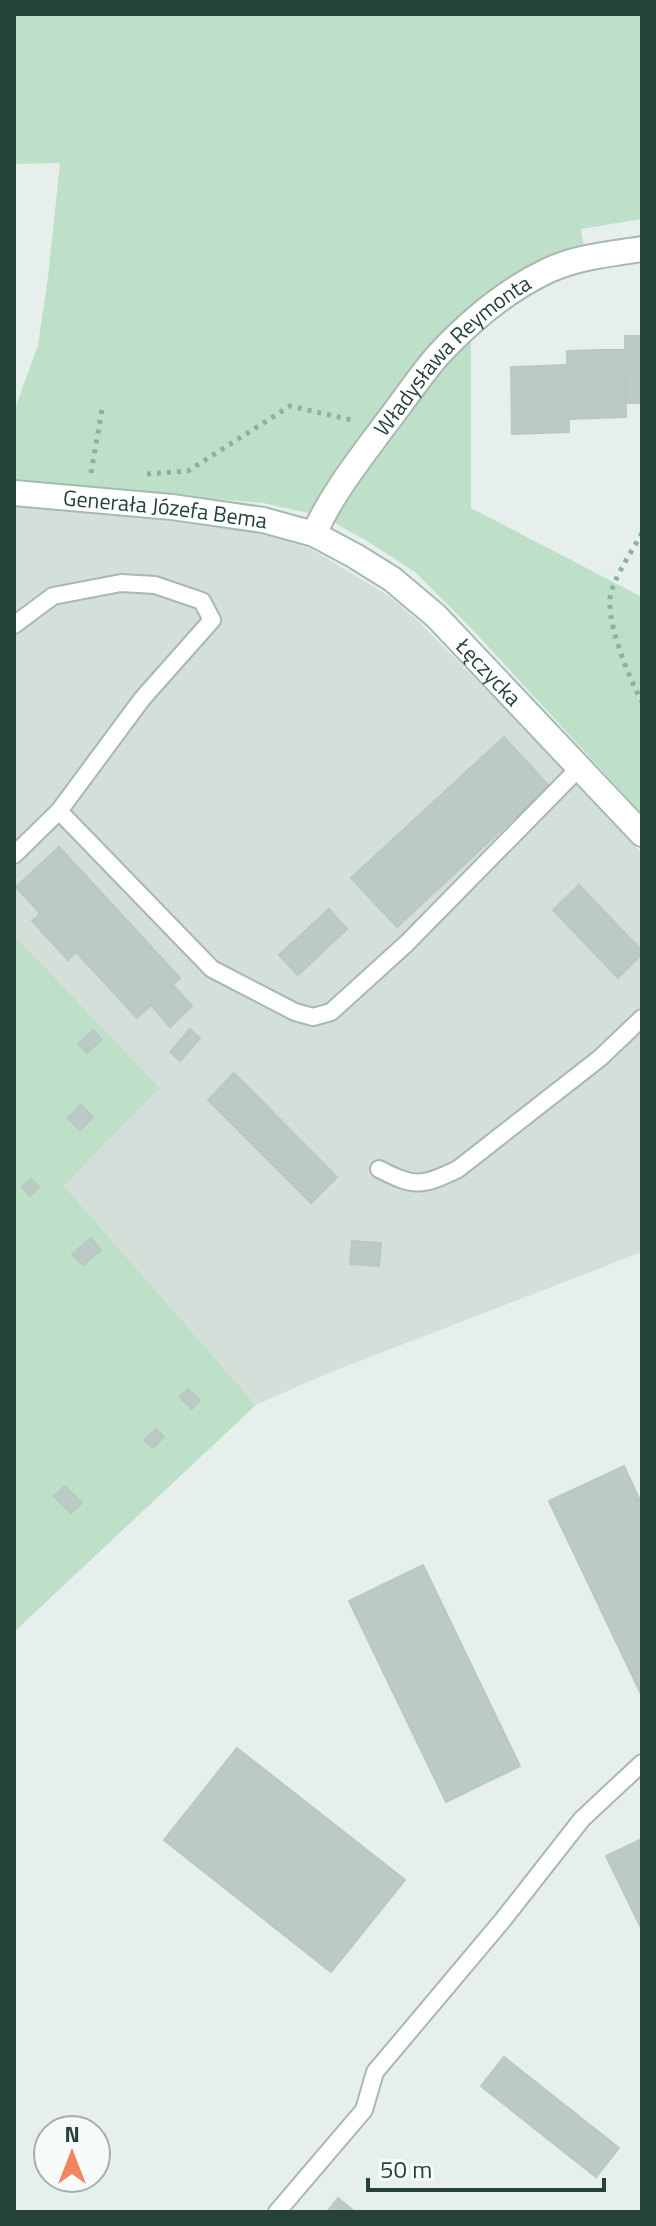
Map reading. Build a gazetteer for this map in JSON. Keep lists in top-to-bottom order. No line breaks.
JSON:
{"streets":{"street":["Władysława Reymonta","Generała Józefa Bema","Łęczycka"]},"crossings":[["Władysława Reymonta","Generała Józefa Bema"],["Władysława Reymonta","Łęczycka"],["Generała Józefa Bema","Łęczycka"]],"scale_bar":"50 m","north":"top"}
